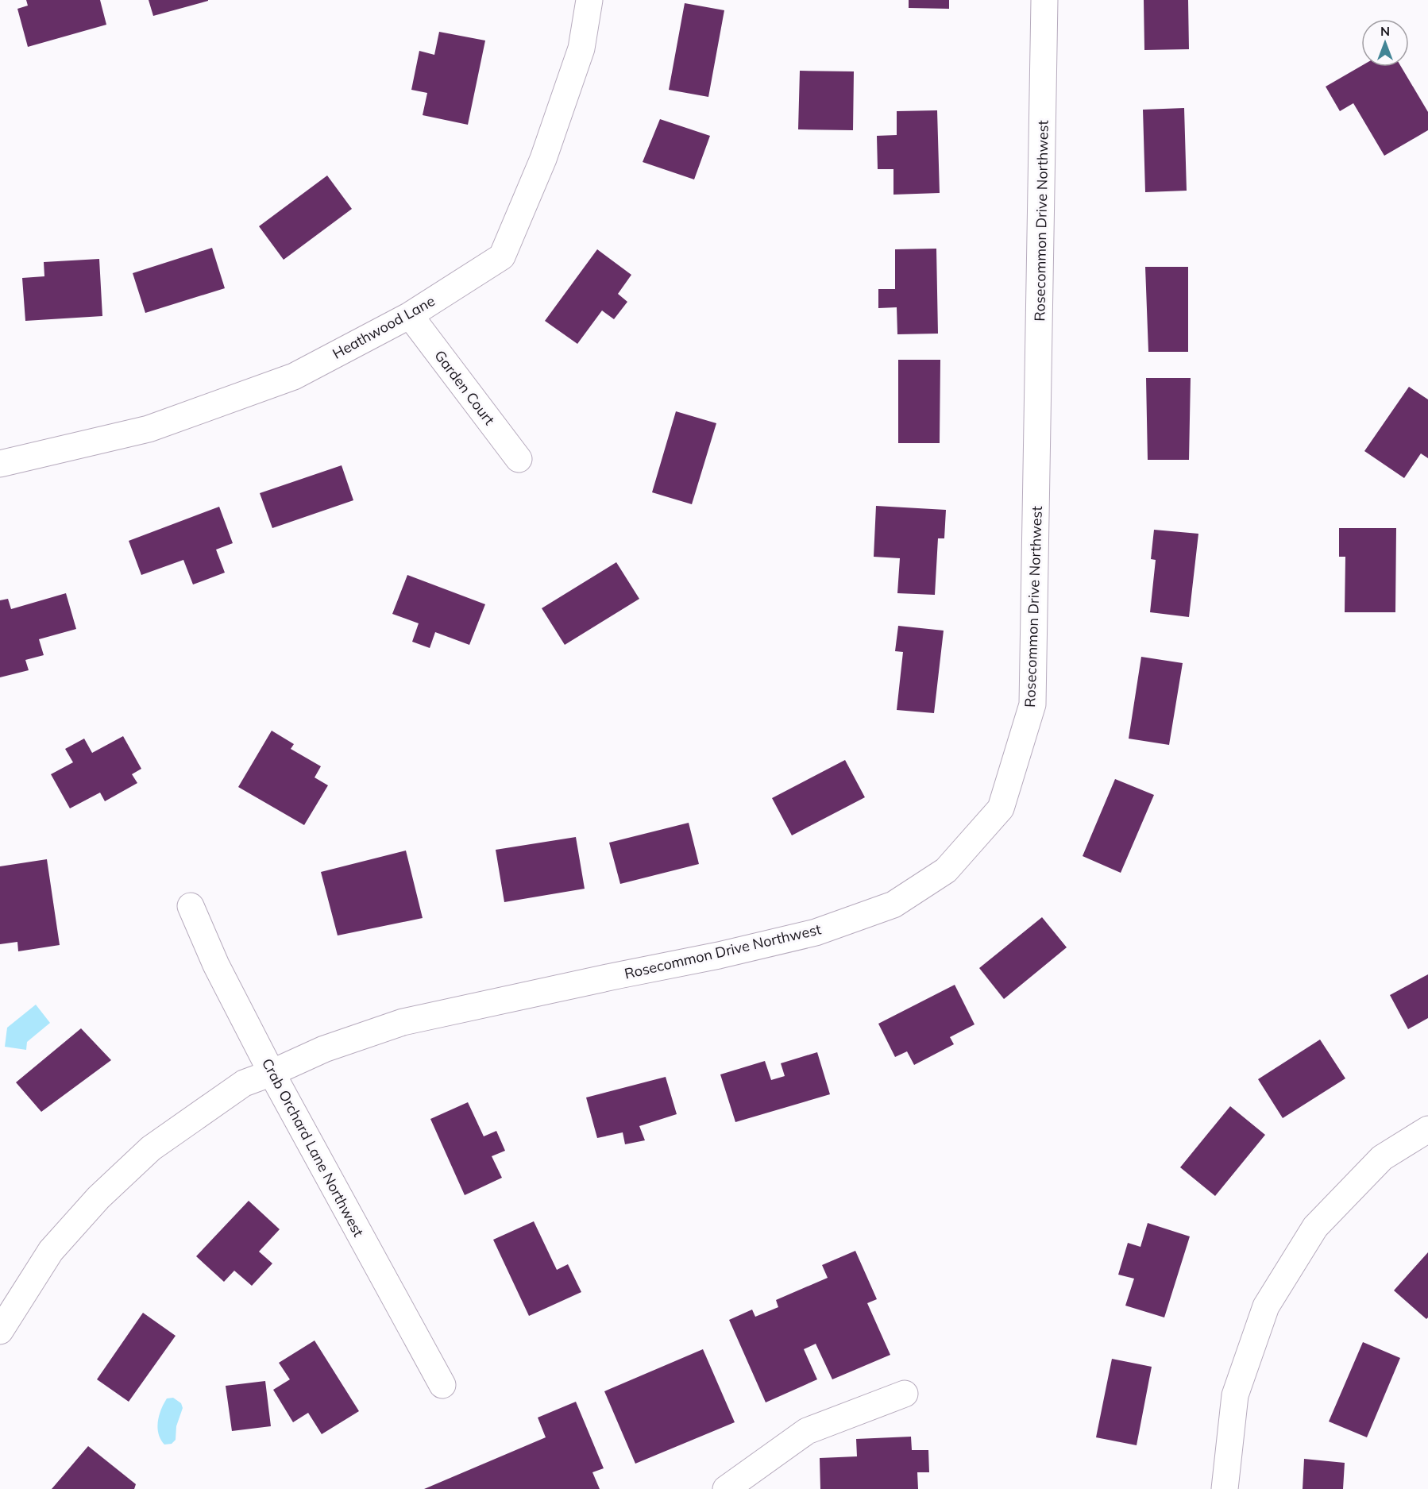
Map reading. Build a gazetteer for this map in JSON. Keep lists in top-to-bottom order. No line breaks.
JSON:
{"streets":{"street":["Rosecommon Drive Northwest","Heathwood Lane","Garden Court","Crab Orchard Lane Northwest"]},"crossings":[["Rosecommon Drive Northwest","Crab Orchard Lane Northwest"],["Heathwood Lane","Garden Court"]],"north":"top"}
